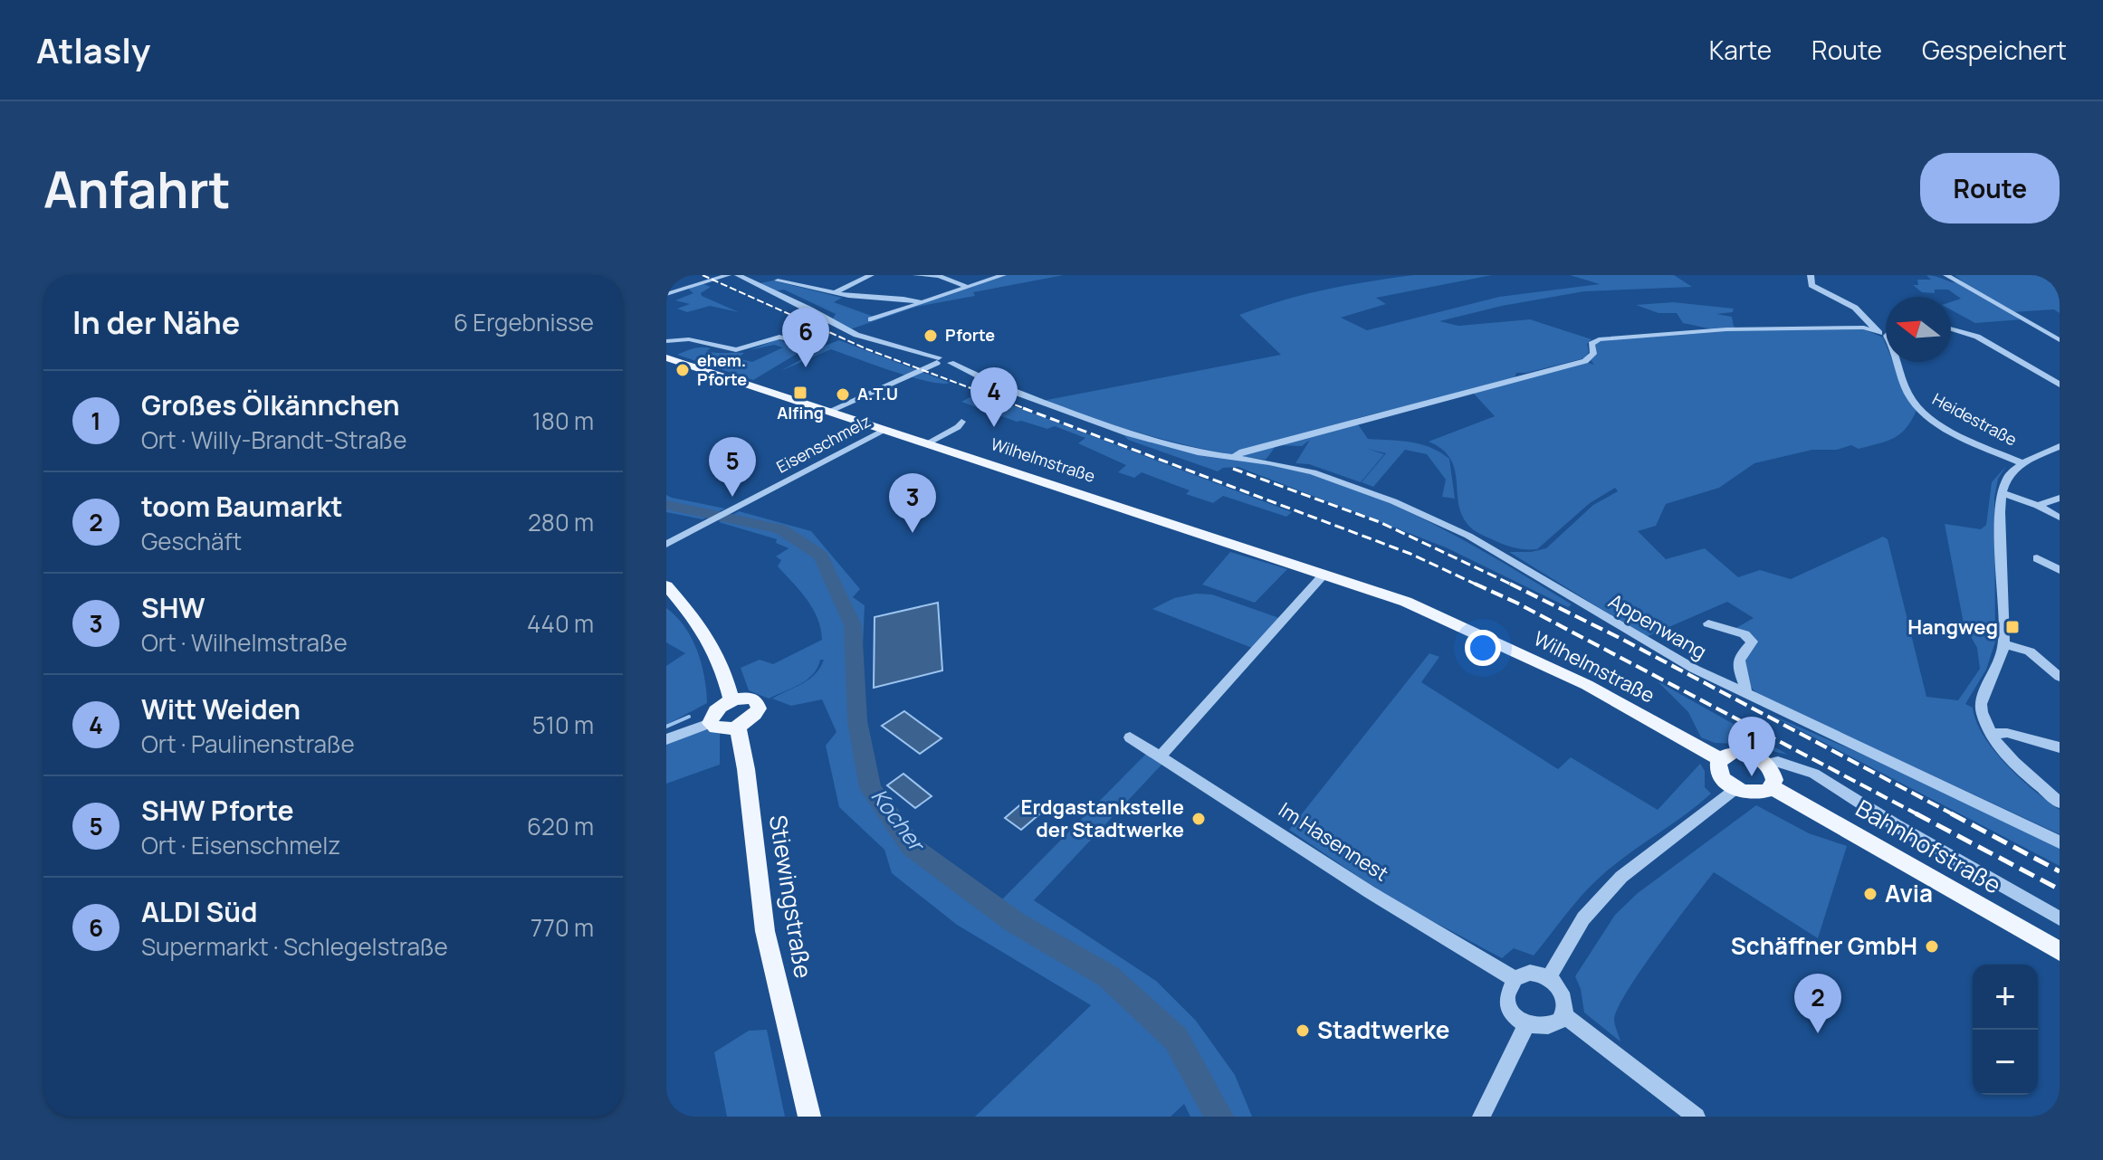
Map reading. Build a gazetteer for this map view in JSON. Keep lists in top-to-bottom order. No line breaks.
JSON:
{"streets":{"main road":["Wilhelmstraße","Bahnhofstraße","Stiewingstraße"],"street":["Heidestraße","Eisenschmelz","Appenwang","Im Hasennest"]},"crossings":[["Eisenschmelz","Wilhelmstraße"],["Wilhelmstraße","Bahnhofstraße"]],"water":["Kocher"],"places":{"other":["Pforte","ehem. Pforte","A.T.U","Erdgastankstelle der Stadtwerke","Avia","Schäffner GmbH","Stadtwerke"],"transit":["Alfing","Hangweg"]},"north":"left","page":{"header":"Atlasly","nav":["Karte","Route","Gespeichert"],"buttons":"Route","title":"Anfahrt","heading":["In der Nähe","6 Ergebnisse"],"pins":["6","4","5","3","1","2"],"list":[{"mark":"1","name":"Großes Ölkännchen","note":"Ort · Willy-Brandt-Straße","value":"180 m"},{"mark":"2","name":"toom Baumarkt","note":"Geschäft","value":"280 m"},{"mark":"3","name":"SHW","note":"Ort · Wilhelmstraße","value":"440 m"},{"mark":"4","name":"Witt Weiden","note":"Ort · Paulinenstraße","value":"510 m"},{"mark":"5","name":"SHW Pforte","note":"Ort · Eisenschmelz","value":"620 m"},{"mark":"6","name":"ALDI Süd","note":"Supermarkt · Schlegelstraße","value":"770 m"}],"map_buttons":["+","−"]}}
